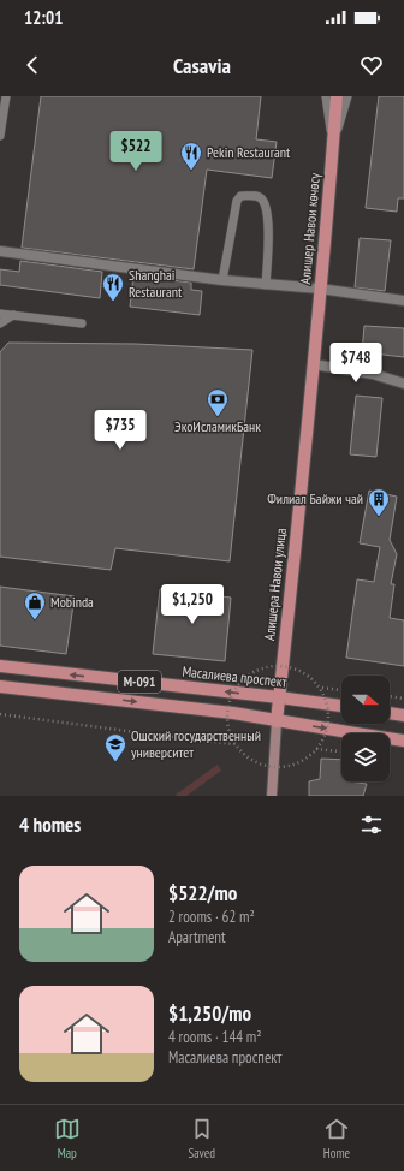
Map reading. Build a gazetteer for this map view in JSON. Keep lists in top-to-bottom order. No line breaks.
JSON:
{"streets":{"main road":["Алишер Навои көчөсү","Алишера Навои улица","Масалиева проспект","М-091"]},"crossings":[["Алишер Навои көчөсү","Алишера Навои улица"],["Алишера Навои улица","Масалиева проспект"],["Алишера Навои улица","М-091"]],"places":{"restaurant":["Pekin Restaurant","Shanghai Restaurant"],"bank":["ЭкоИсламикБанк"],"building":["Филиал Байжи чай"],"shop":["Mobinda"],"school or university":["Ошский государственный университет"]},"north":"right","page":{"status":"12:01","header":"Casavia","price":["$522","$748","$735","$1,250"],"heading":"4 homes","list":[{"name":"$522/mo","note":"2 rooms · 62 m² · Apartment"},{"name":"$1,250/mo","note":"4 rooms · 144 m² · Масалиева проспект"}],"tabs":["Map","Saved","Home"]}}
